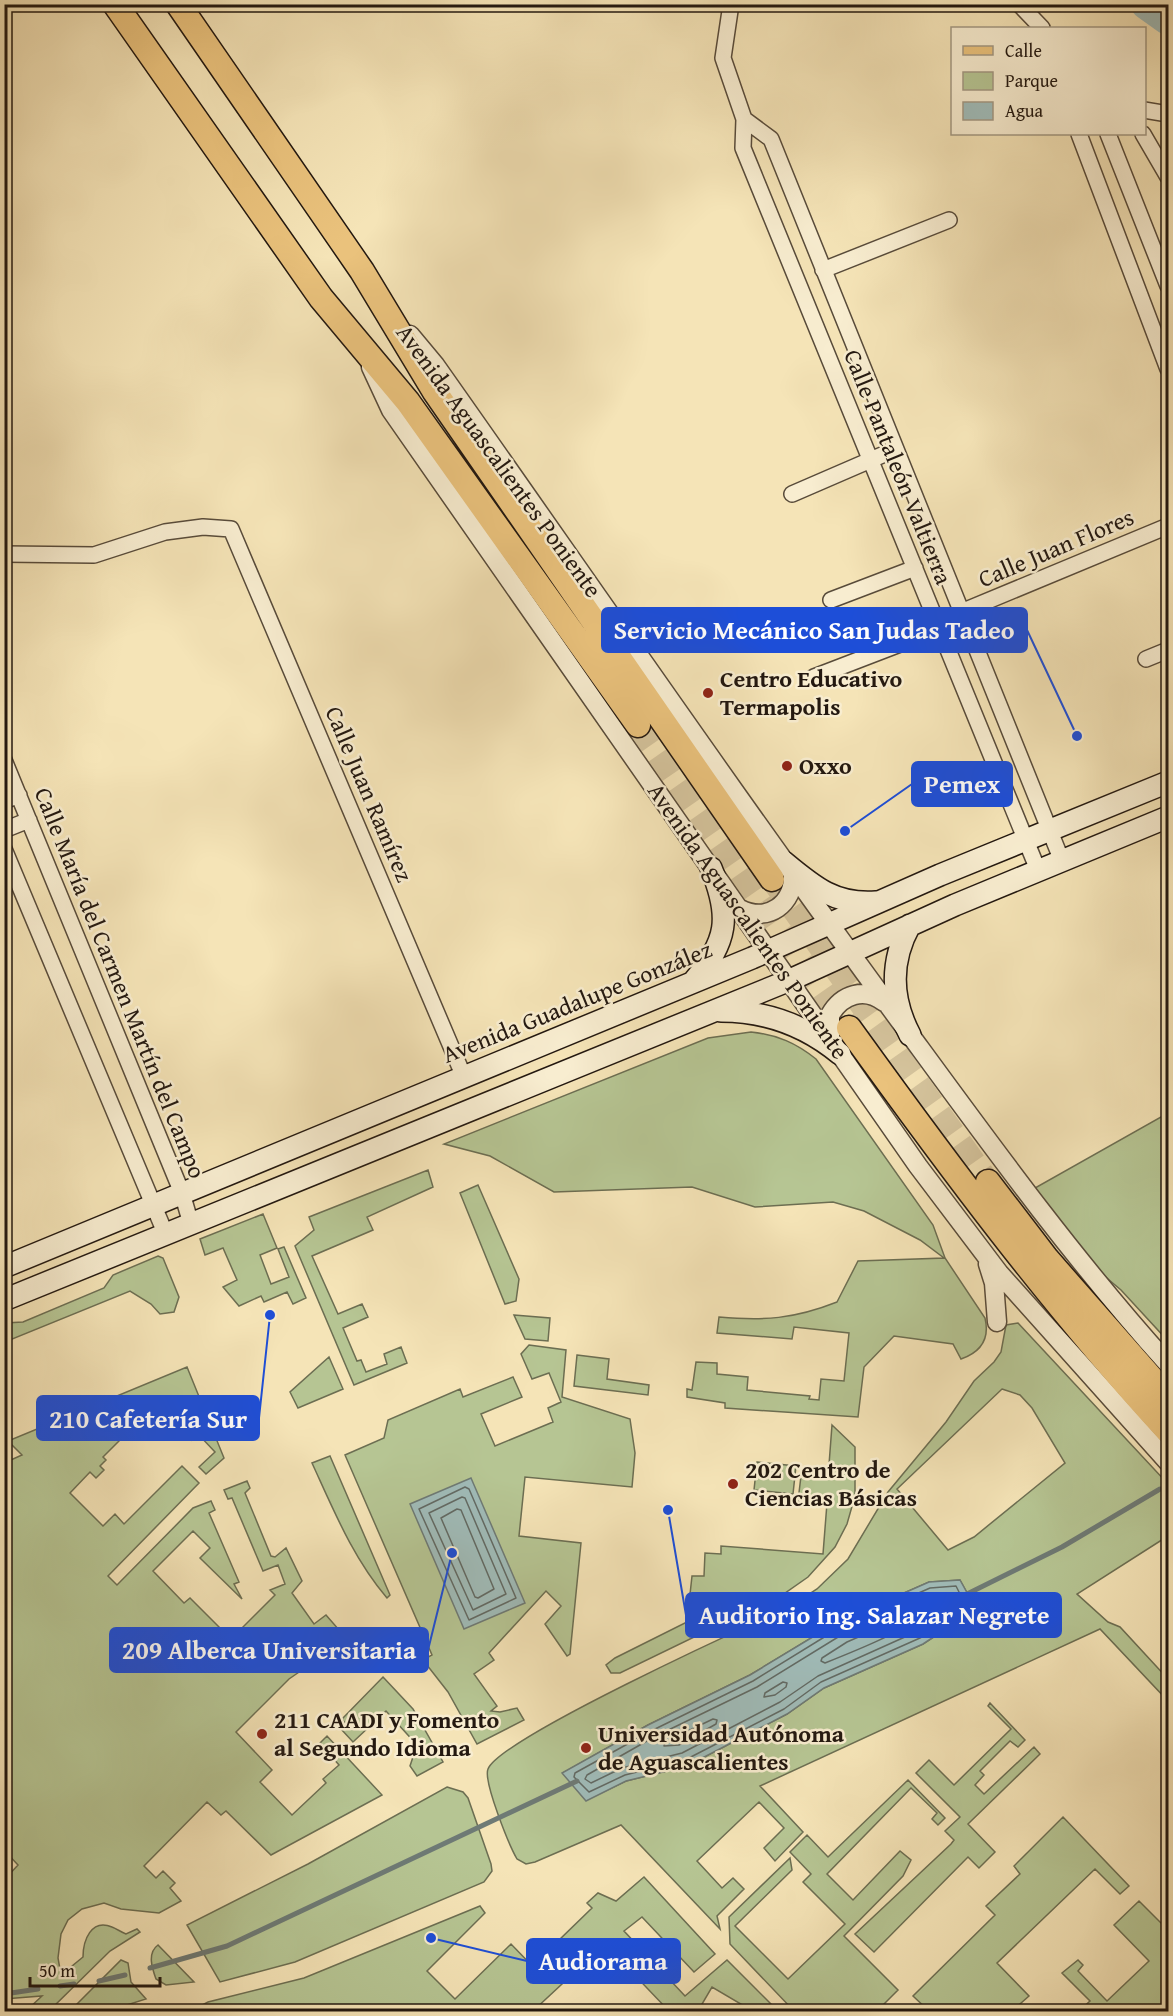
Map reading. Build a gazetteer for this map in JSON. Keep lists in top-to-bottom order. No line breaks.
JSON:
{"streets":{"main road":["Avenida Aguascalientes Poniente","Avenida Guadalupe González"],"street":["Calle Pantaleón Valtierra","Calle Juan Flores","Calle Juan Ramírez","Calle María del Carmen Martín del Campo"]},"crossings":[["Avenida Aguascalientes Poniente","Avenida Guadalupe González"],["Calle Pantaleón Valtierra","Calle Juan Flores"],["Calle Pantaleón Valtierra","Avenida Guadalupe González"],["Calle Juan Ramírez","Avenida Guadalupe González"],["Calle María del Carmen Martín del Campo","Avenida Guadalupe González"]],"places":["Centro Educativo Termapolis","Servicio Mecánico San Judas Tadeo","Oxxo","Pemex","210 Cafetería Sur","202 Centro de Ciencias Básicas","Auditorio Ing. Salazar Negrete","209 Alberca Universitaria","211 CAADI y Fomento al Segundo Idioma","Universidad Autónoma de Aguascalientes","Audiorama"],"legend":["Calle","Parque","Agua"],"scale_bar":"50 m"}
